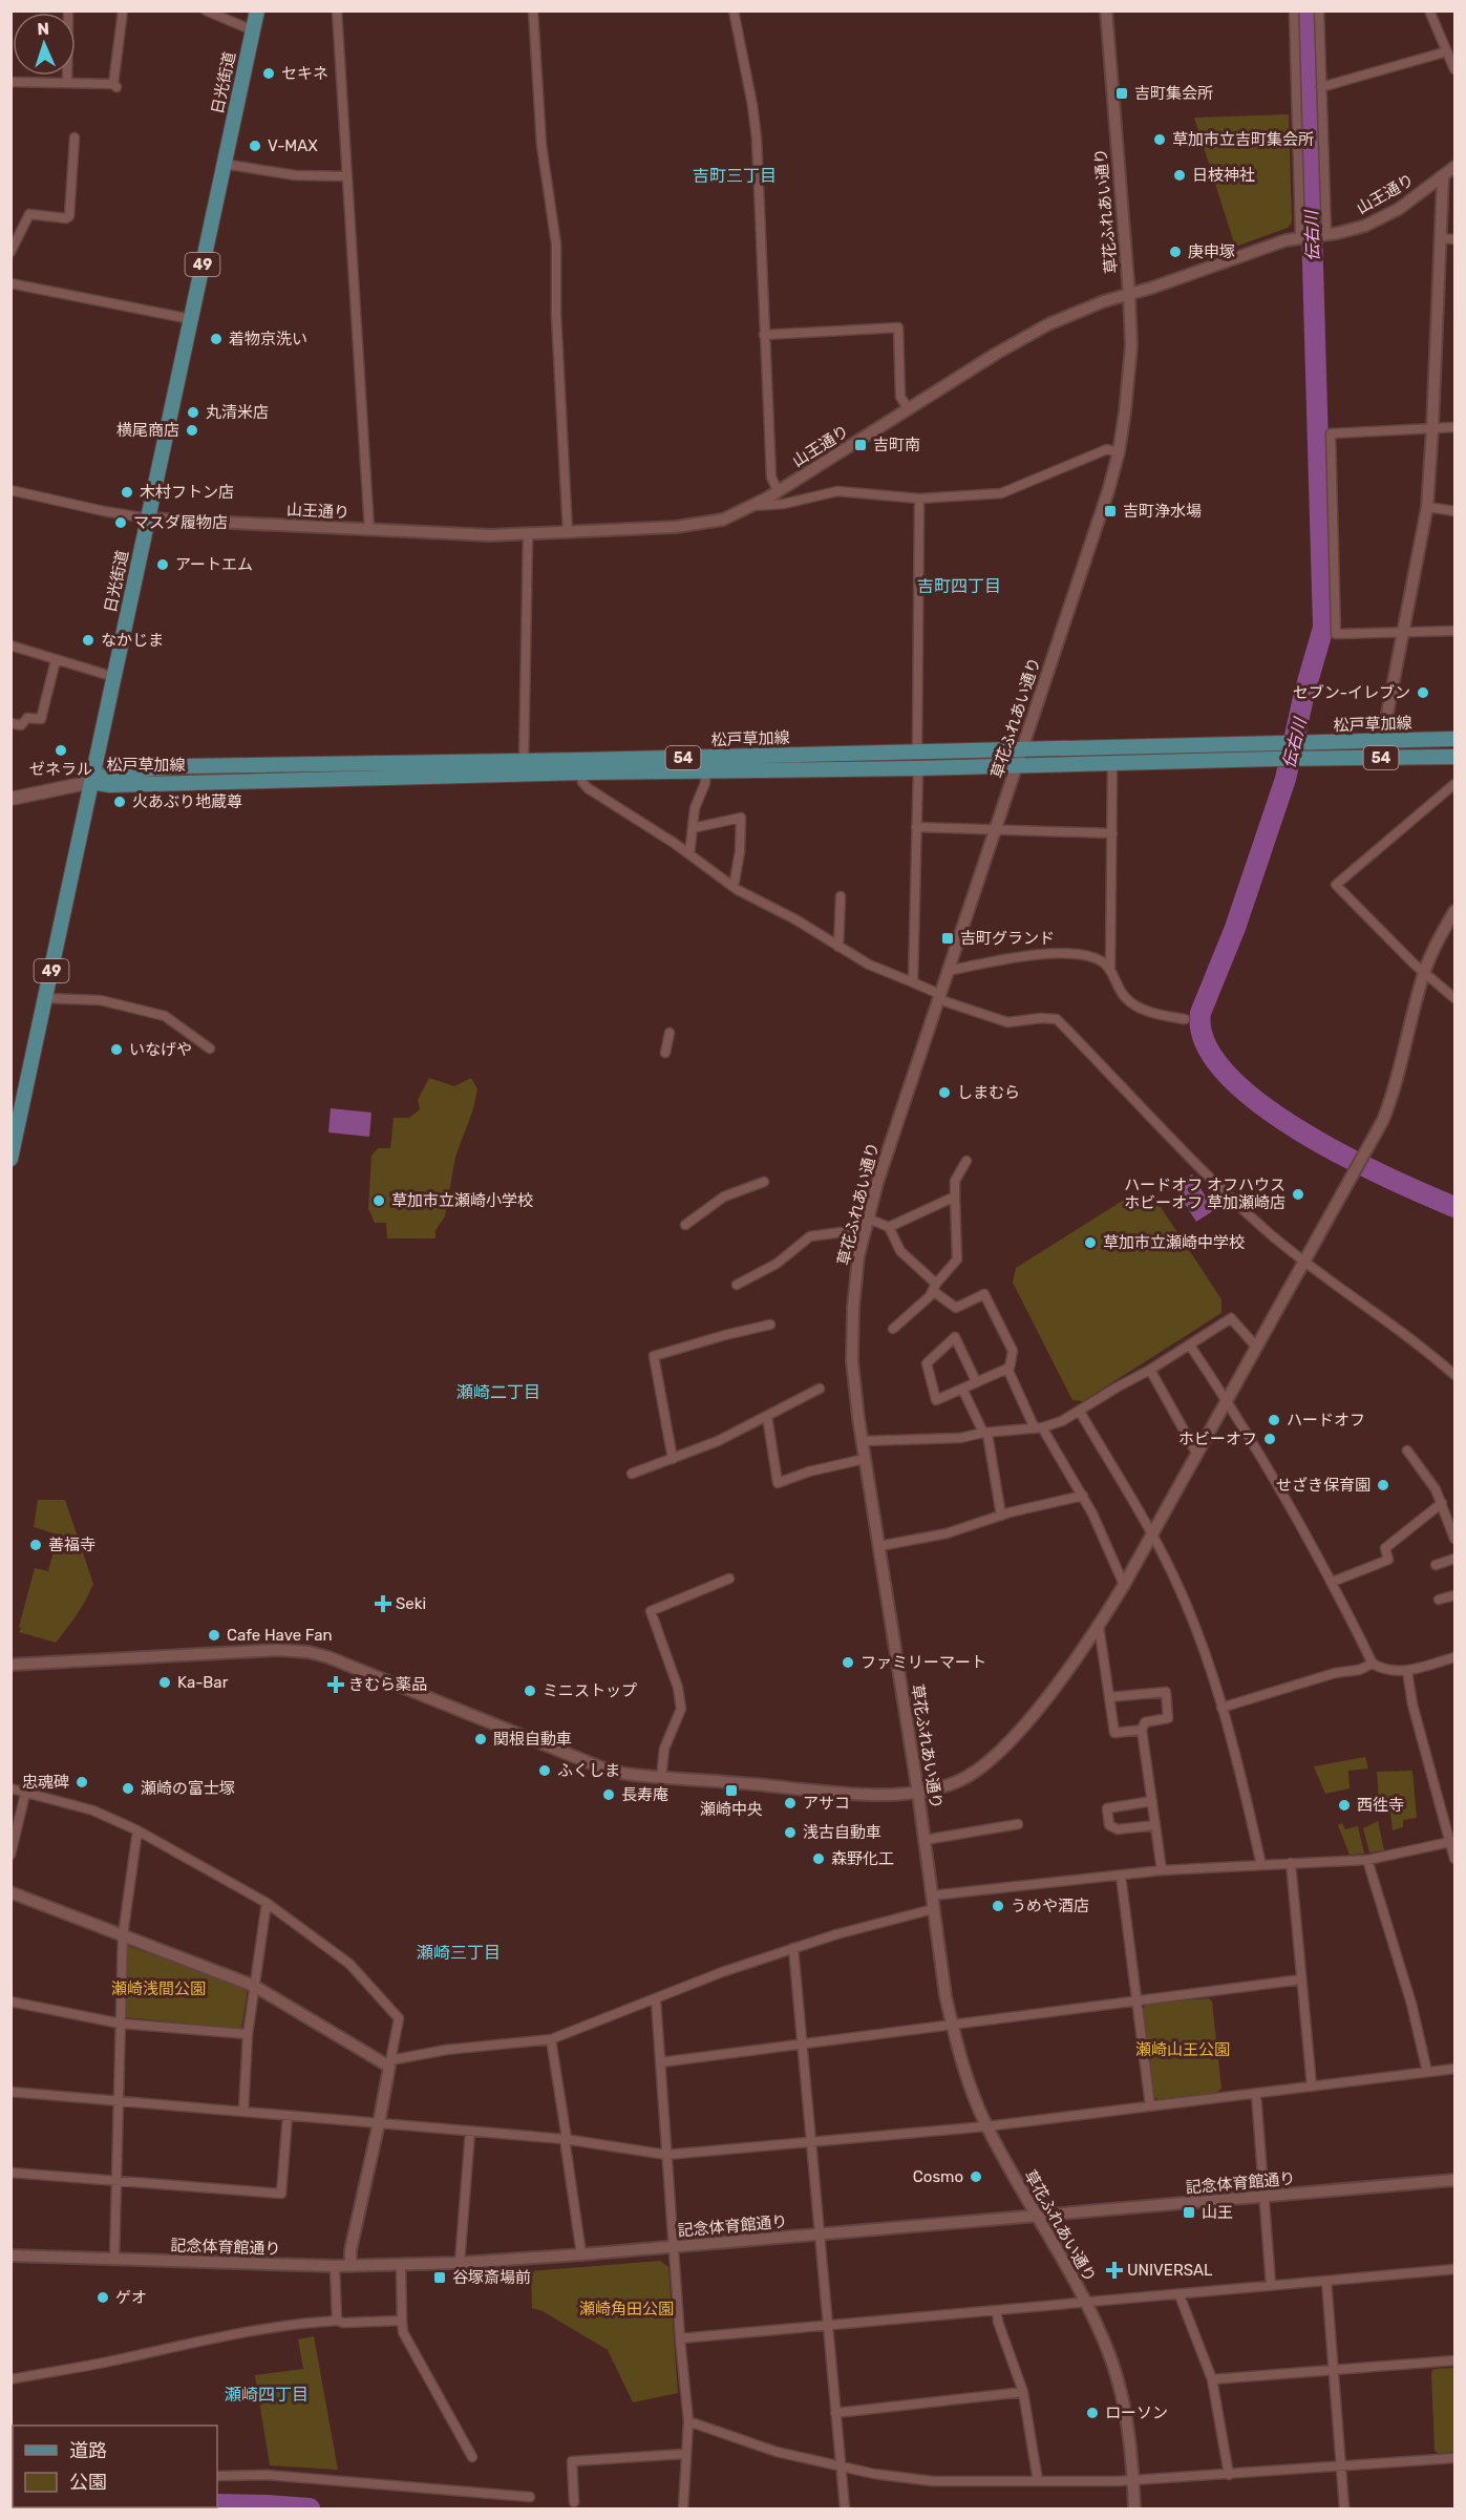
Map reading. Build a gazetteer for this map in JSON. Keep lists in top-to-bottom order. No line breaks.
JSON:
{"streets":{"main road":["日光街道","49","松戸草加線","54"],"street":["山王通り","草花ふれあい通り","記念体育館通り"]},"crossings":[["日光街道","山王通り"],["日光街道","松戸草加線"],["山王通り","草花ふれあい通り"],["草花ふれあい通り","松戸草加線"],["草花ふれあい通り","記念体育館通り"]],"districts":["吉町三丁目","吉町四丁目","瀬崎二丁目","瀬崎三丁目","瀬崎四丁目"],"water":["伝右川"],"parks":["瀬崎浅間公園","瀬崎山王公園","瀬崎角田公園"],"places":{"other":["セキネ","草加市立吉町集会所","V-MAX","日枝神社","庚申塚","着物京洗い","丸清米店","横尾商店","木村フトン店","マスダ履物店","アートエム","なかじま","セブン-イレブン","ゼネラル","火あぶり地蔵尊","いなげや","しまむら","ハードオフ オフハウス ホビーオフ 草加瀬崎店","草加市立瀬崎小学校","草加市立瀬崎中学校","ハードオフ","ホビーオフ","せざき保育園","善福寺","Cafe Have Fan","ファミリーマート","Ka-Bar","ミニストップ","関根自動車","ふくしま","忠魂碑","瀬崎の富士塚","長寿庵","アサコ","西徃寺","浅古自動車","森野化工","うめや酒店","Cosmo","ゲオ","ローソン"],"transit":["吉町集会所","吉町南","吉町浄水場","吉町グランド","瀬崎中央","山王","谷塚斎場前"],"health":["Seki","きむら薬品","UNIVERSAL"]},"legend":["道路","公園"],"north":"top"}
